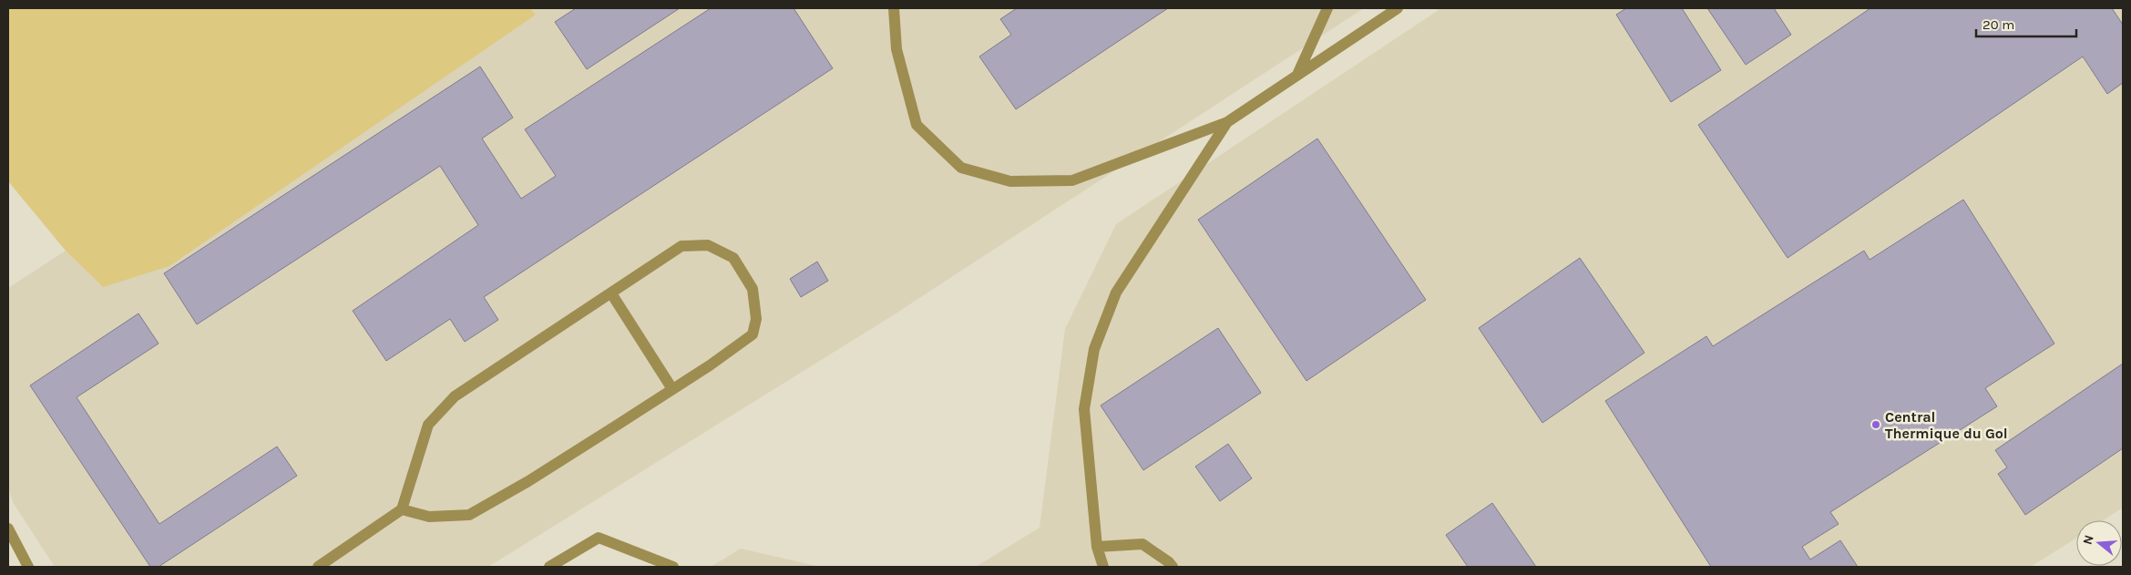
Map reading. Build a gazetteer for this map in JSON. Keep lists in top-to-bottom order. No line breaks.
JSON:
{"places":["Central Thermique du Gol"],"scale_bar":"20 m","north":"left"}
